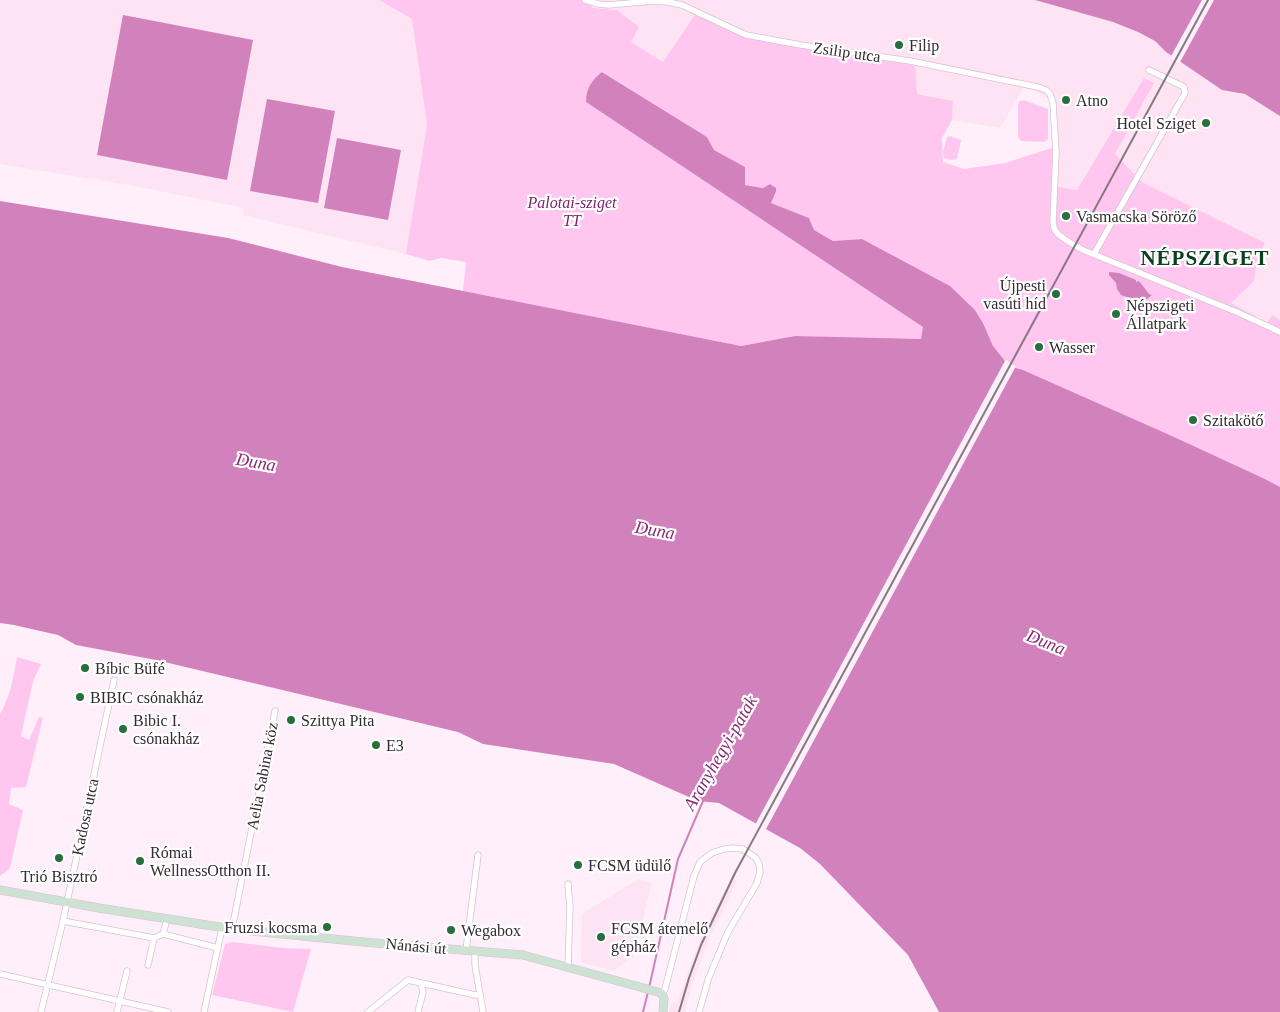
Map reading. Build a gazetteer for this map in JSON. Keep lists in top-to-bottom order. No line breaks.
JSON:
{"streets":{"street":["Zsilip utca","Aelia Sabina köz","Kadosa utca","Nánási út"]},"crossings":[["Aelia Sabina köz","Nánási út"],["Kadosa utca","Nánási út"]],"districts":["NÉPSZIGET"],"water":["Duna","Aranyhegyi-patak"],"parks":["Palotai-sziget TT"],"places":["Filip","Atno","Hotel Sziget","Vasmacska Söröző","Újpesti vasúti híd","Népszigeti Állatpark","Wasser","Szitakötő","Bíbic Büfé","BIBIC csónakház","Szittya Pita","Bibic I. csónakház","E3","Trió Bisztró","Római WellnessOtthon II.","FCSM üdülő","Fruzsi kocsma","Wegabox","FCSM átemelő gépház"]}
